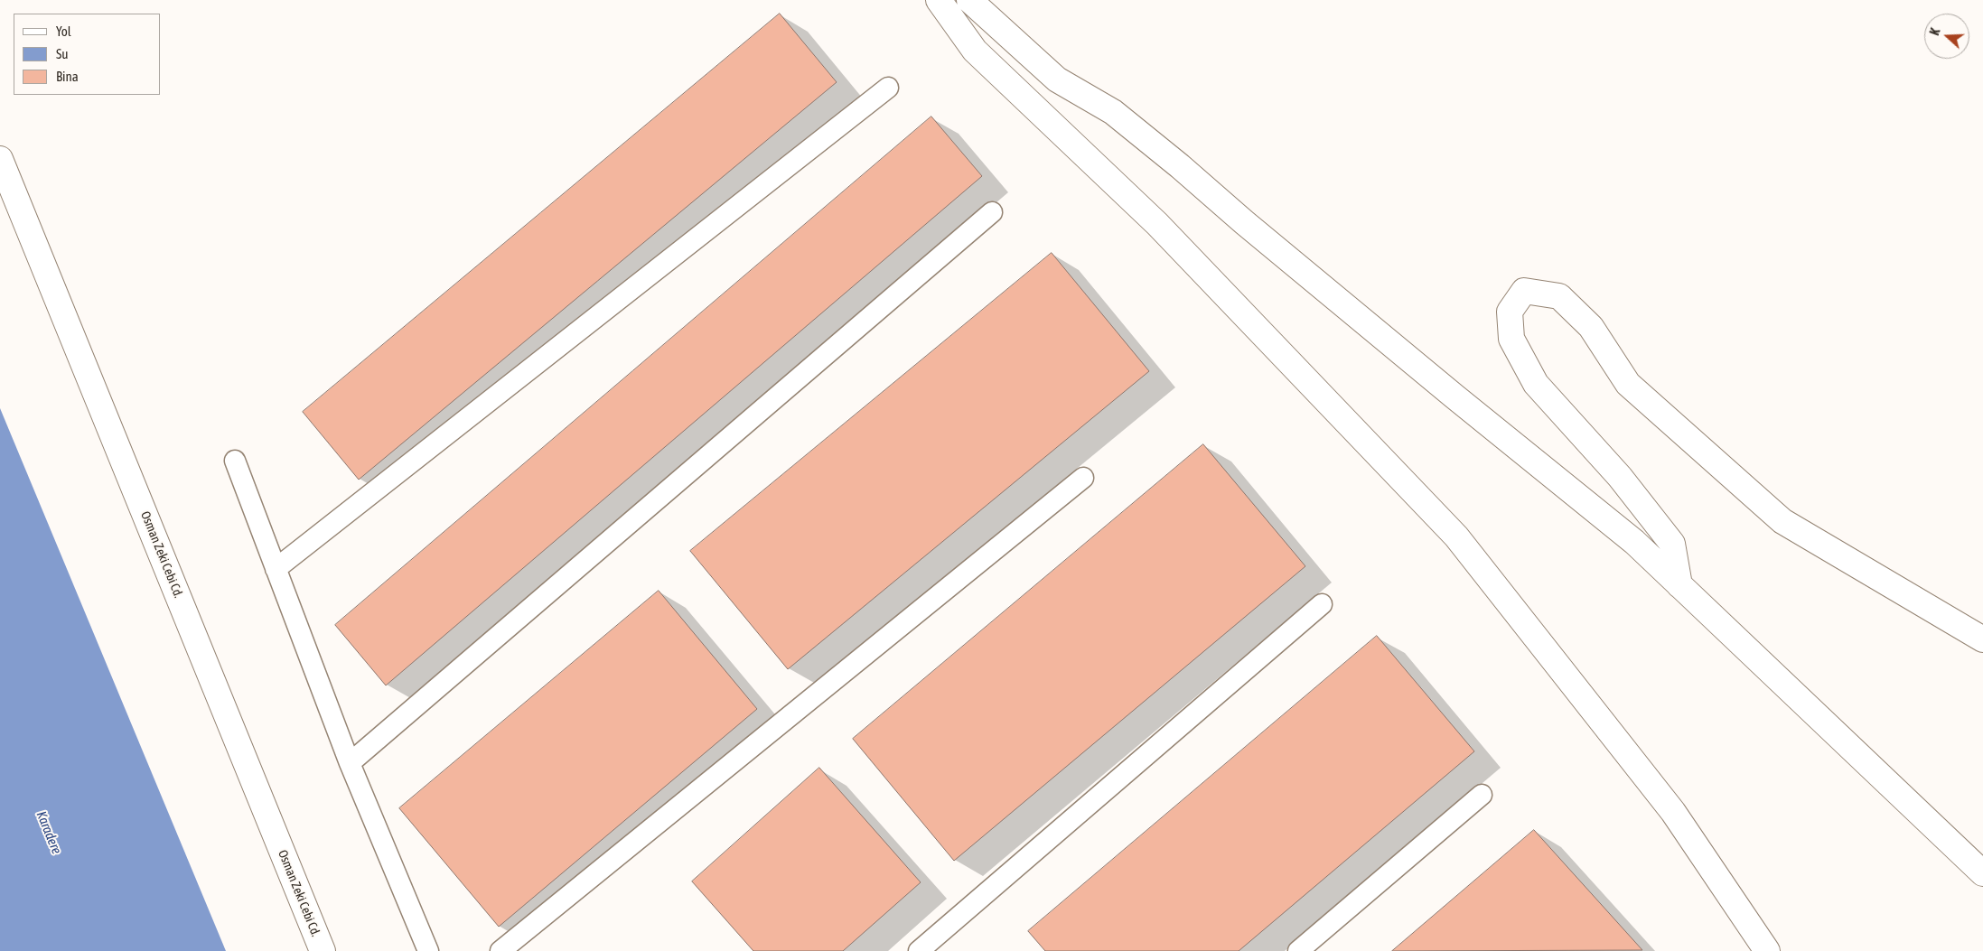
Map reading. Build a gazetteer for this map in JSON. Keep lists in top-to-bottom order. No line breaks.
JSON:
{"streets":{"street":["Osman Zeki Cebi Cd."]},"water":["Karadere"],"legend":["Yol","Su","Bina"],"north":"left"}
